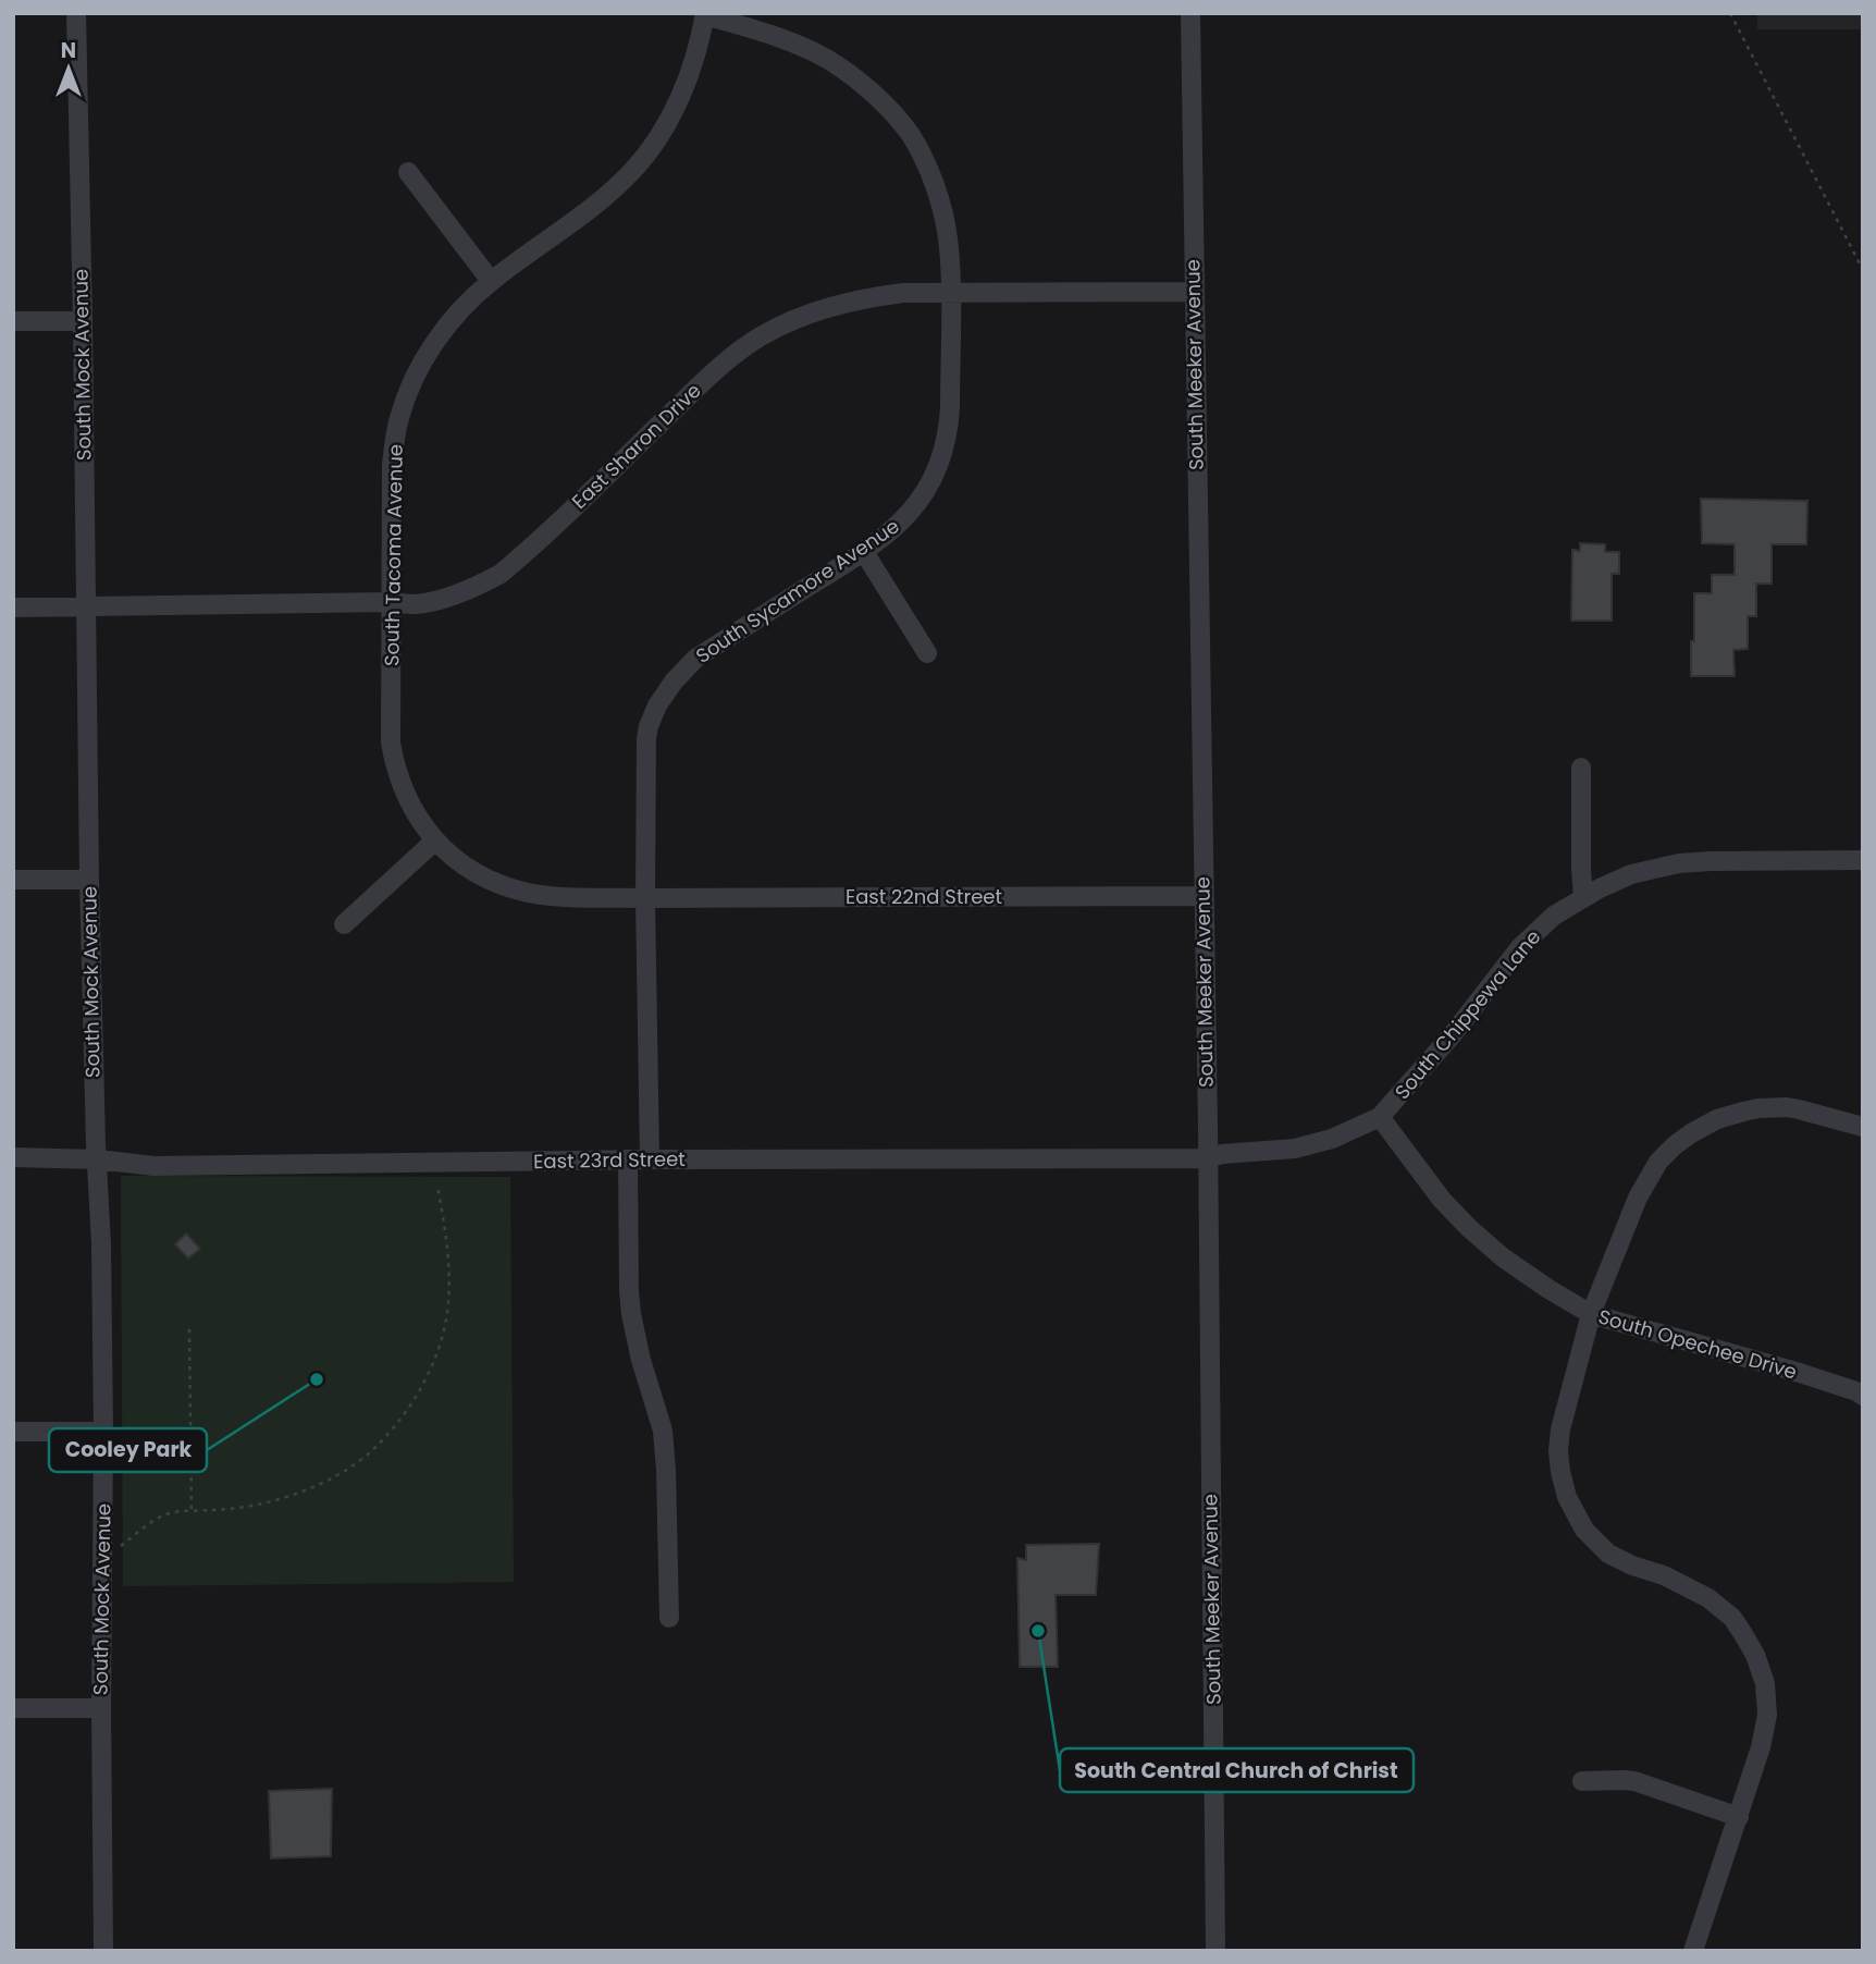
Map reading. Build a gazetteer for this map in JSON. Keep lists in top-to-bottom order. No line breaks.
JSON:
{"streets":{"street":["South Mock Avenue","South Meeker Avenue","East Sharon Drive","South Tacoma Avenue","South Sycamore Avenue","East 22nd Street","South Chippewa Lane","East 23rd Street","South Opechee Drive"]},"crossings":[["South Mock Avenue","East Sharon Drive"],["South Mock Avenue","East 23rd Street"],["South Meeker Avenue","East Sharon Drive"],["South Meeker Avenue","East 22nd Street"],["South Meeker Avenue","South Chippewa Lane"],["South Meeker Avenue","East 23rd Street"],["East Sharon Drive","South Tacoma Avenue"],["East Sharon Drive","South Sycamore Avenue"],["South Tacoma Avenue","South Sycamore Avenue"],["South Tacoma Avenue","East 22nd Street"],["South Sycamore Avenue","East 22nd Street"],["South Sycamore Avenue","East 23rd Street"],["South Chippewa Lane","East 23rd Street"],["South Chippewa Lane","South Opechee Drive"]],"places":["Cooley Park","South Central Church of Christ"],"north":"top"}
